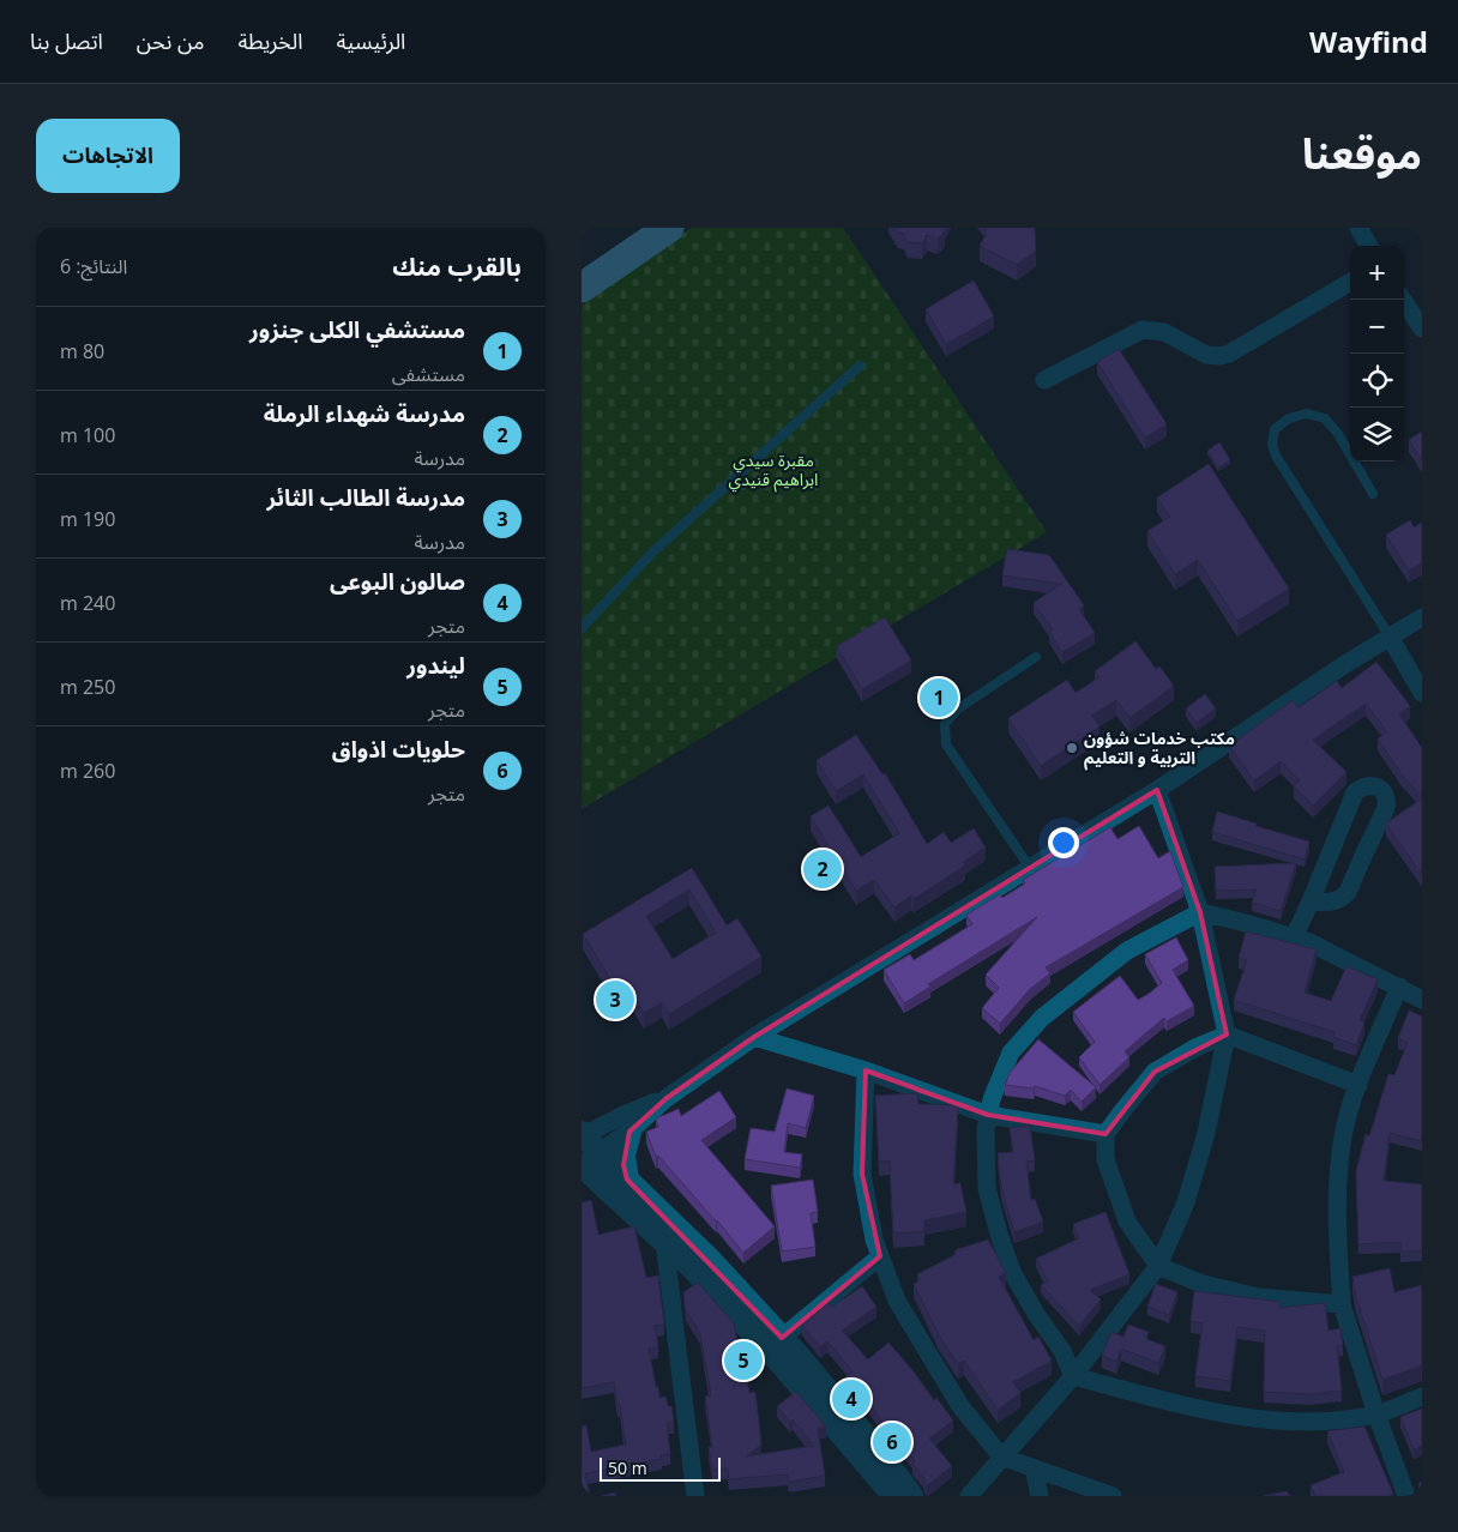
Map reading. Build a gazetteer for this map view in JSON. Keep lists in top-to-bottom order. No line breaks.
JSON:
{"parks":["مقبرة سيدي ابراهيم قنيدي"],"places":["مكتب خدمات شؤون التربية و التعليم"],"scale_bar":"50 m","page":{"header":"Wayfind","nav":["الرئيسية","الخريطة","من نحن","اتصل بنا"],"title":"موقعنا","buttons":"الاتجاهات","heading":["بالقرب منك","النتائج: 6"],"map_buttons":["+","−"],"list":[{"mark":"1","name":"مستشفي الكلى جنزور","note":"مستشفى","value":"80 m"},{"mark":"2","name":"مدرسة شهداء الرملة","note":"مدرسة","value":"100 m"},{"mark":"3","name":"مدرسة الطالب الثائر","note":"مدرسة","value":"190 m"},{"mark":"4","name":"صالون البوعى","note":"متجر","value":"240 m"},{"mark":"5","name":"ليندور","note":"متجر","value":"250 m"},{"mark":"6","name":"حلويات اذواق","note":"متجر","value":"260 m"}],"pins":["1","2","3","5","4","6"],"scale":"50 m"}}
